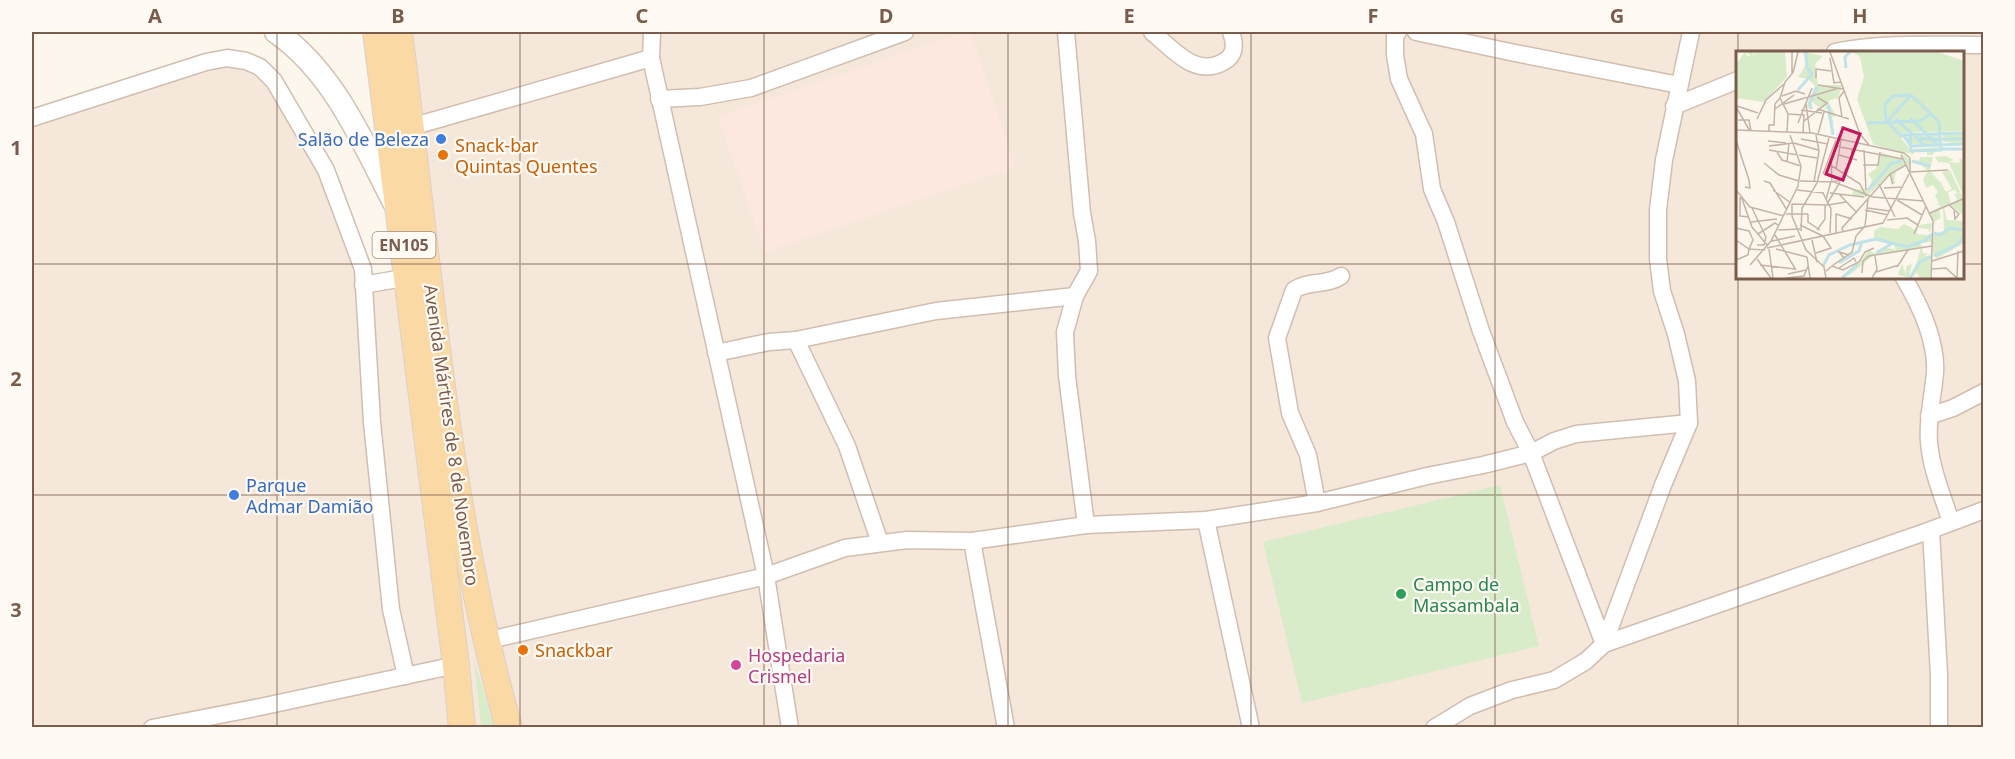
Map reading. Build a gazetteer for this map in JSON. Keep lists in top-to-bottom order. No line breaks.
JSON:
{"streets":{"main road":["EN105","Avenida Mártires de 8 de Novembro"]},"places":["Salão de Beleza","Snack-bar Quintas Quentes","Parque Admar Damião","Campo de Massambala","Snackbar","Hospedaria Crismel"],"grid":{"columns":["A","B","C","D","E","F","G","H"],"rows":["1","2","3"]}}
